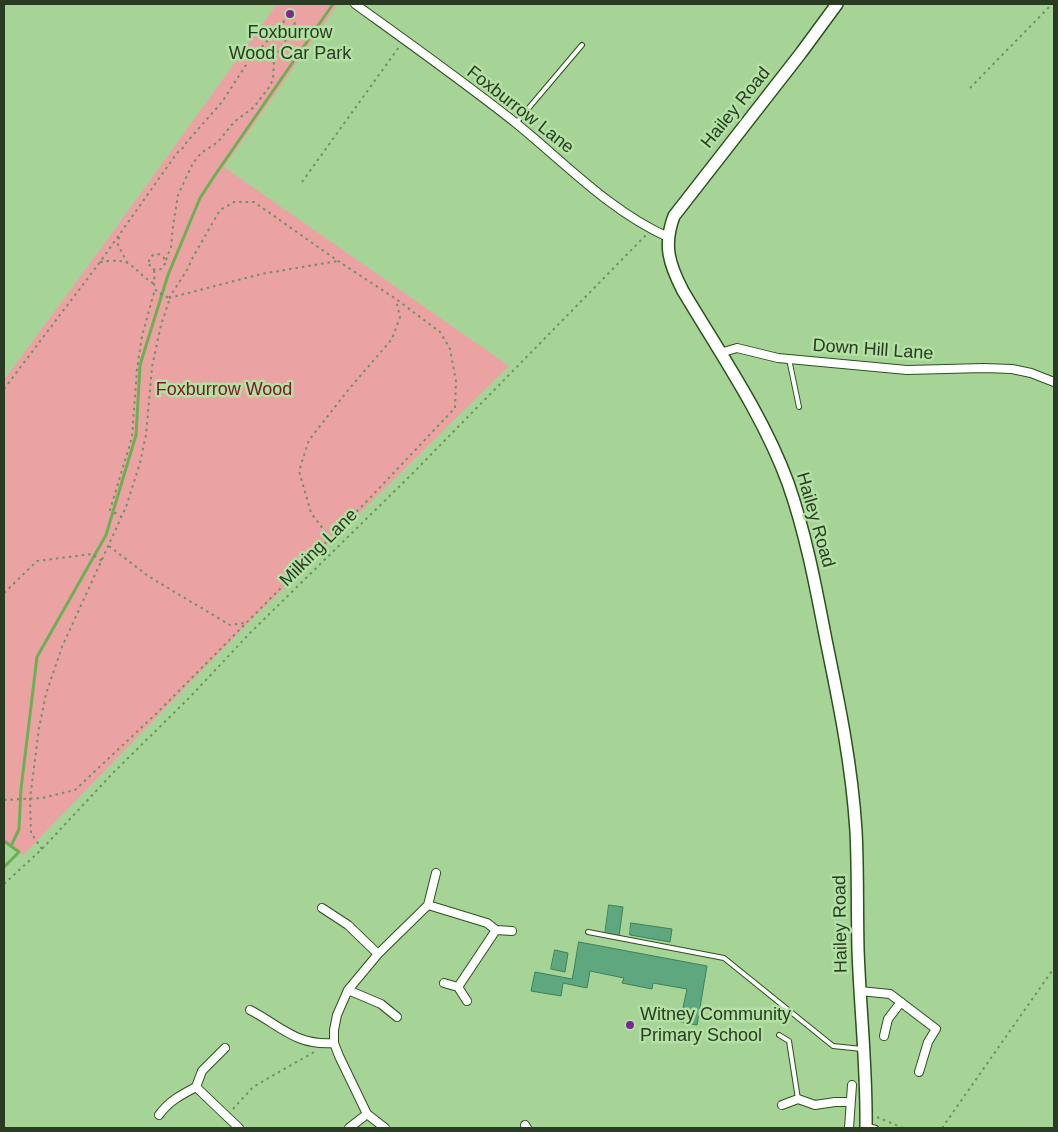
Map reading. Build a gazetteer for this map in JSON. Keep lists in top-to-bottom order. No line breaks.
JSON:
{"streets":{"main road":["Hailey Road"],"street":["Foxburrow Lane","Down Hill Lane"],"path":["Milking Lane"]},"crossings":[["Hailey Road","Foxburrow Lane"],["Hailey Road","Down Hill Lane"],["Foxburrow Lane","Milking Lane"]],"parks":["Foxburrow Wood"],"places":["Foxburrow Wood Car Park","Witney Community Primary School"]}
